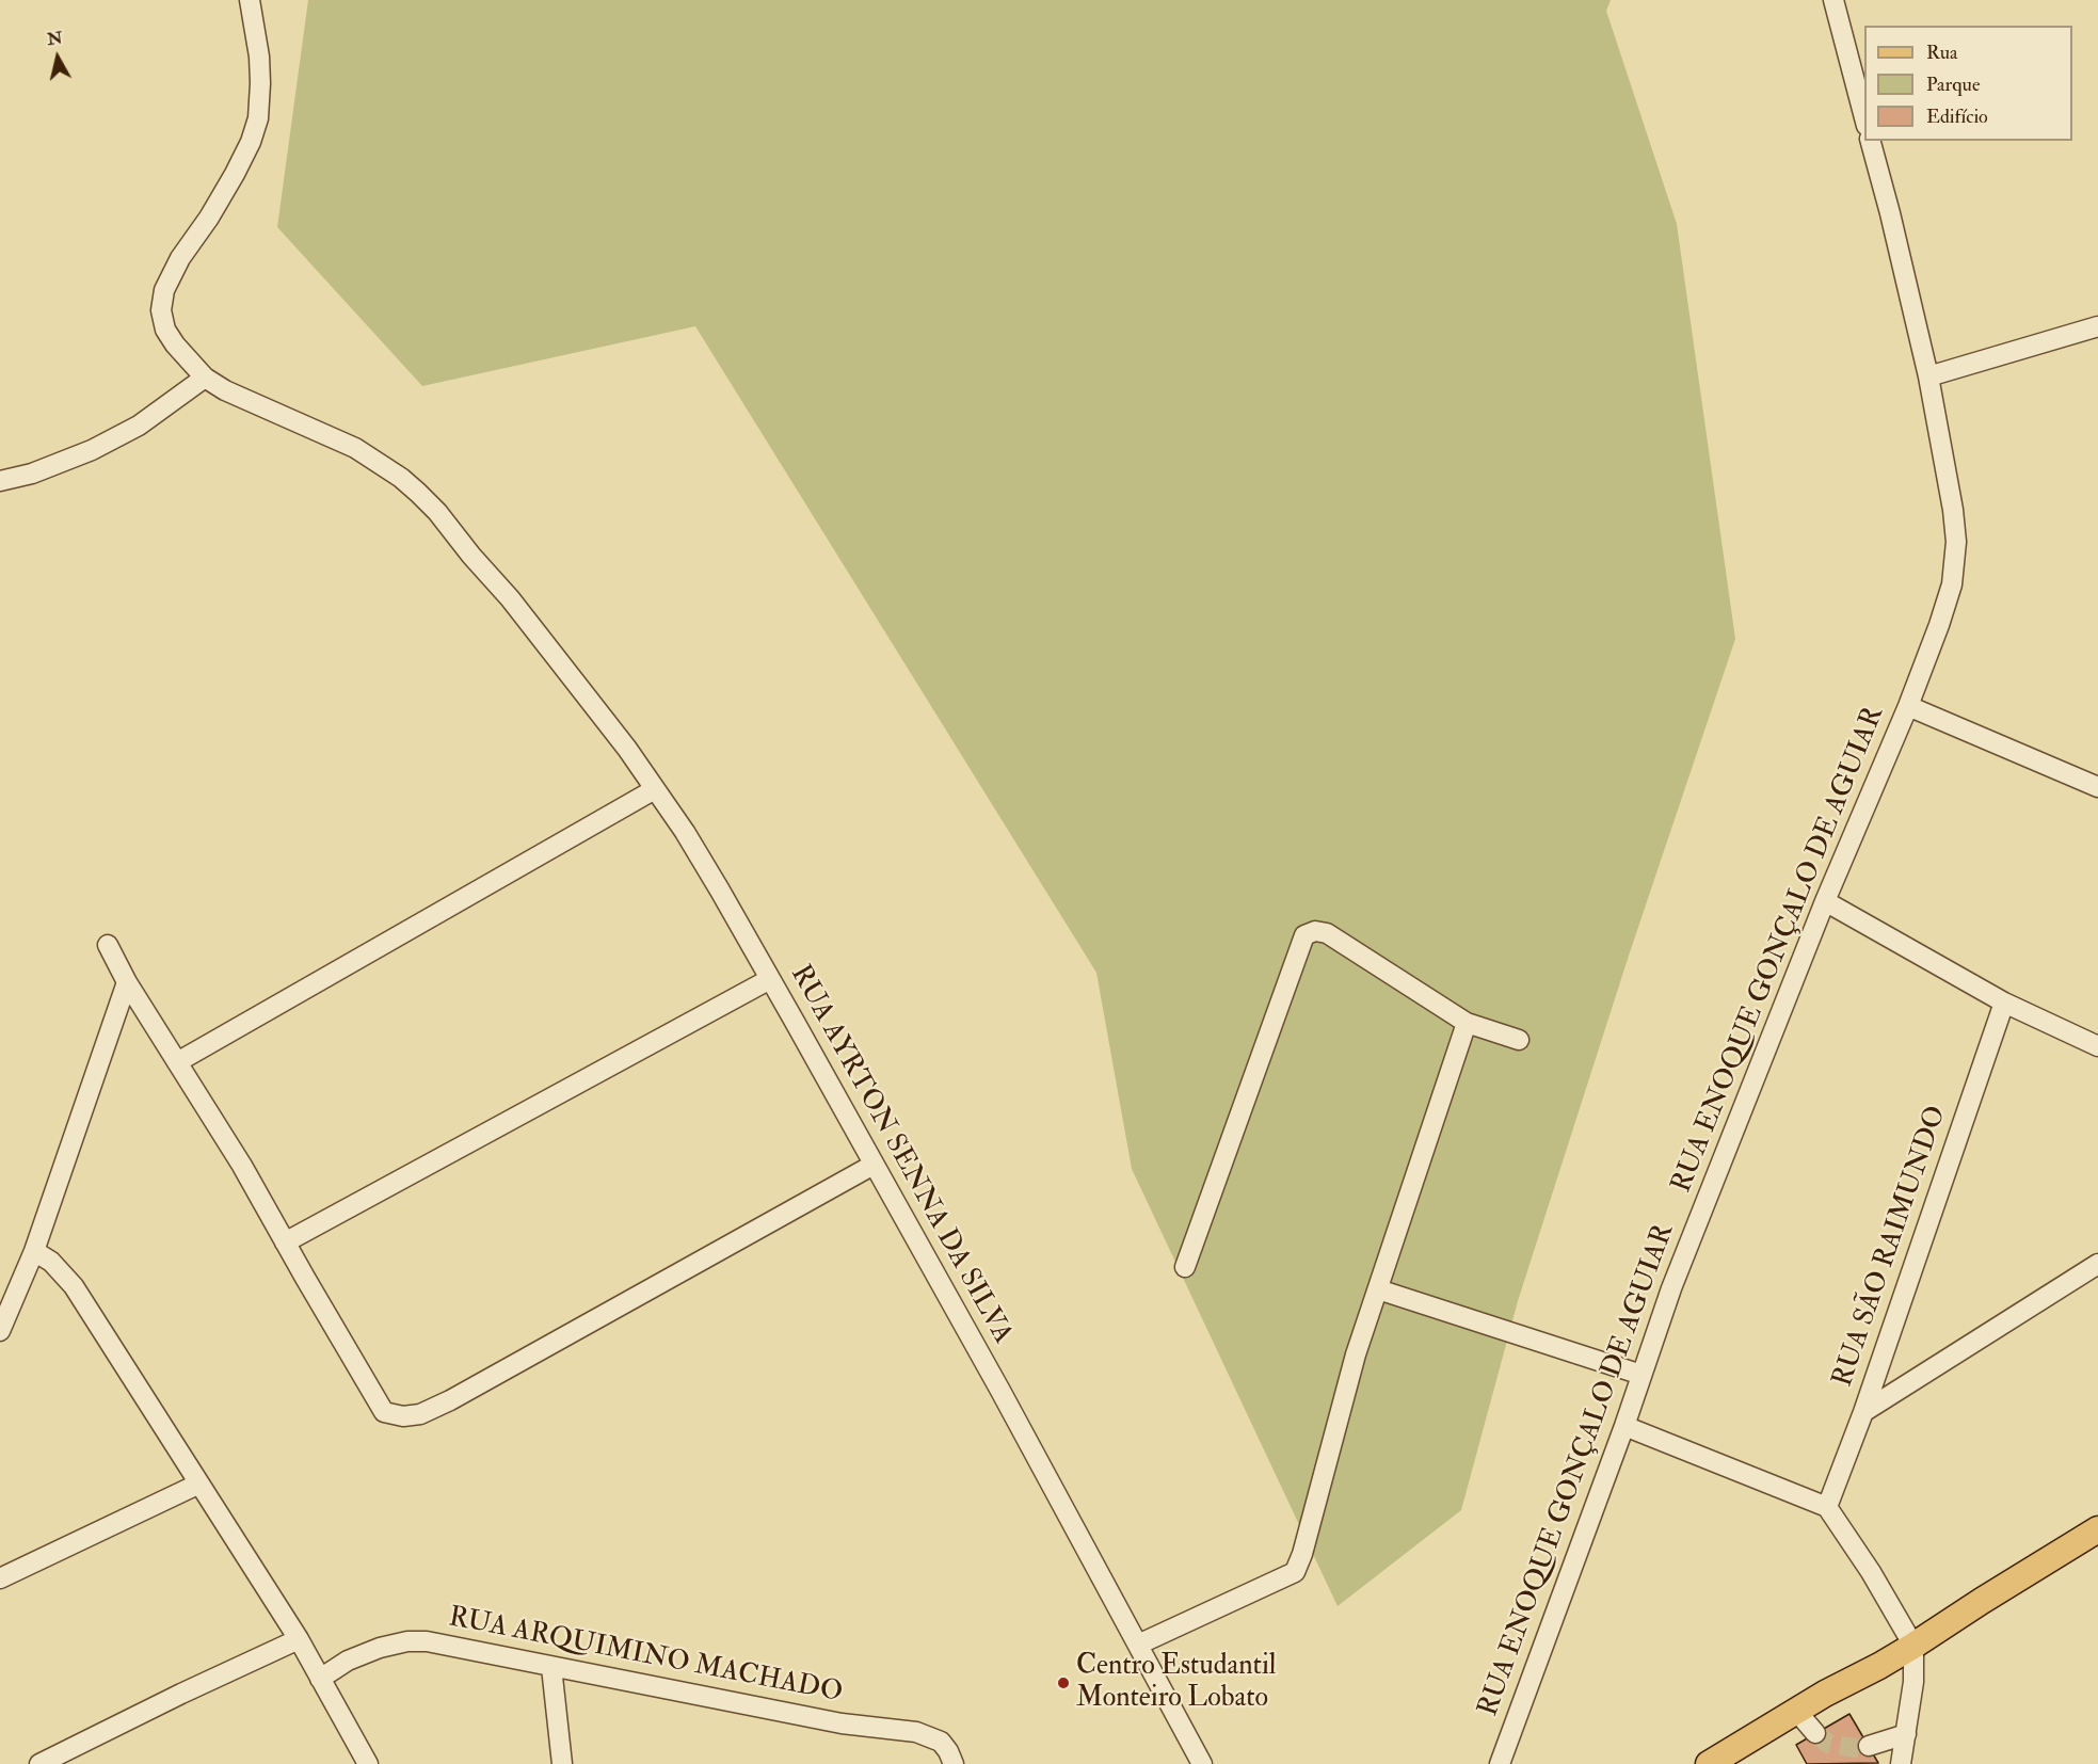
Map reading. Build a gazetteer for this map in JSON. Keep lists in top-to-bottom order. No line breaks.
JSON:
{"streets":{"street":["RUA ENOQUE GONÇALO DE AGUIAR","RUA AYRTON SENNA DA SILVA","RUA SÃO RAIMUNDO","RUA ARQUIMINO MACHADO"]},"places":["Centro Estudantil Monteiro Lobato"],"legend":["Rua","Parque","Edifício"],"north":"top"}
